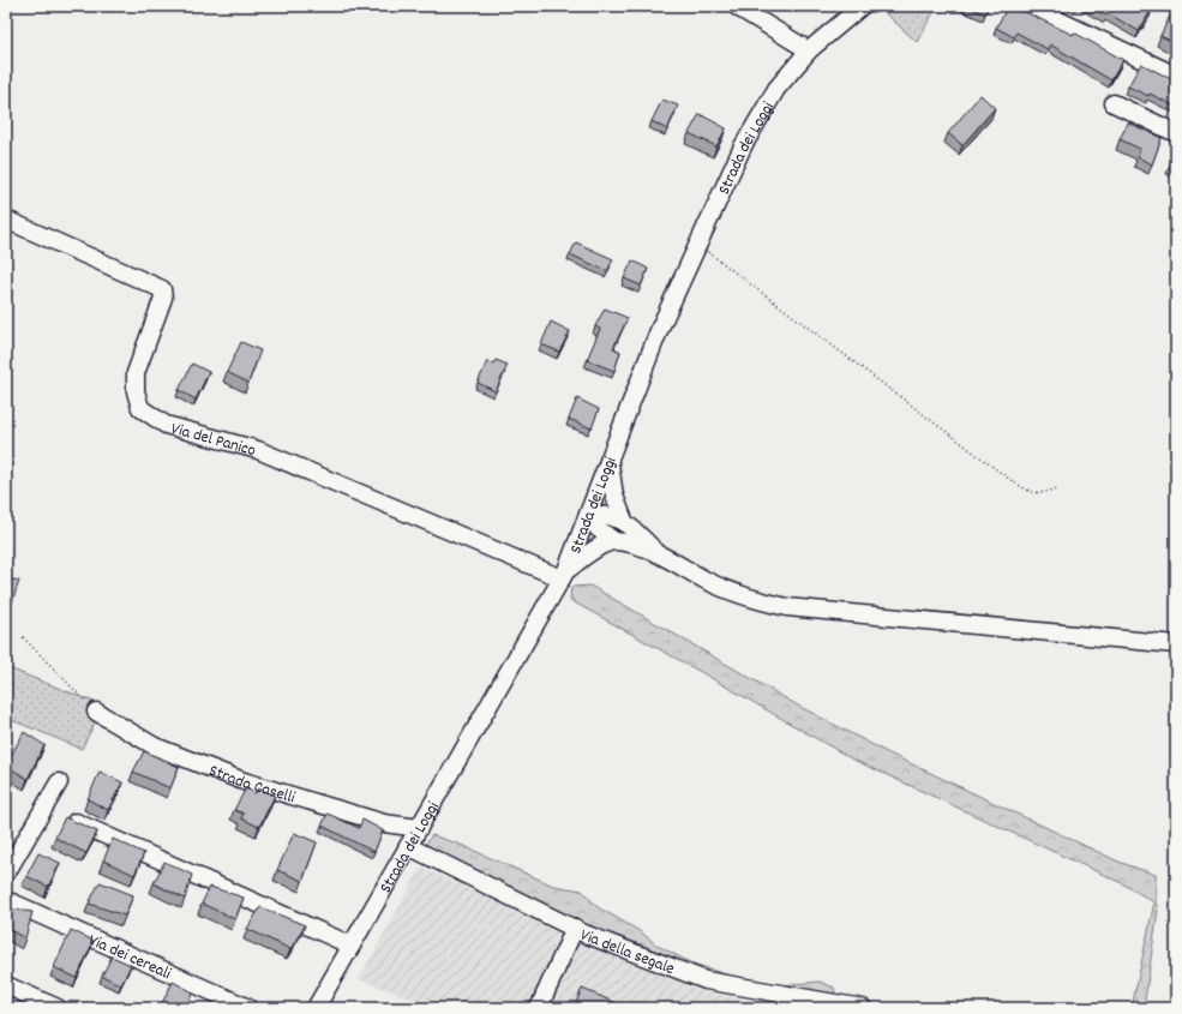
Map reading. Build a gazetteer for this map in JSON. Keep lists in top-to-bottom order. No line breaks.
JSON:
{"streets":{"street":["Strada dei Loggi","Via del Panico","Strada Caselli","Via della segale","Via dei cereali"]},"crossings":[["Strada dei Loggi","Via del Panico"],["Strada dei Loggi","Strada Caselli"],["Strada dei Loggi","Via della segale"]]}
